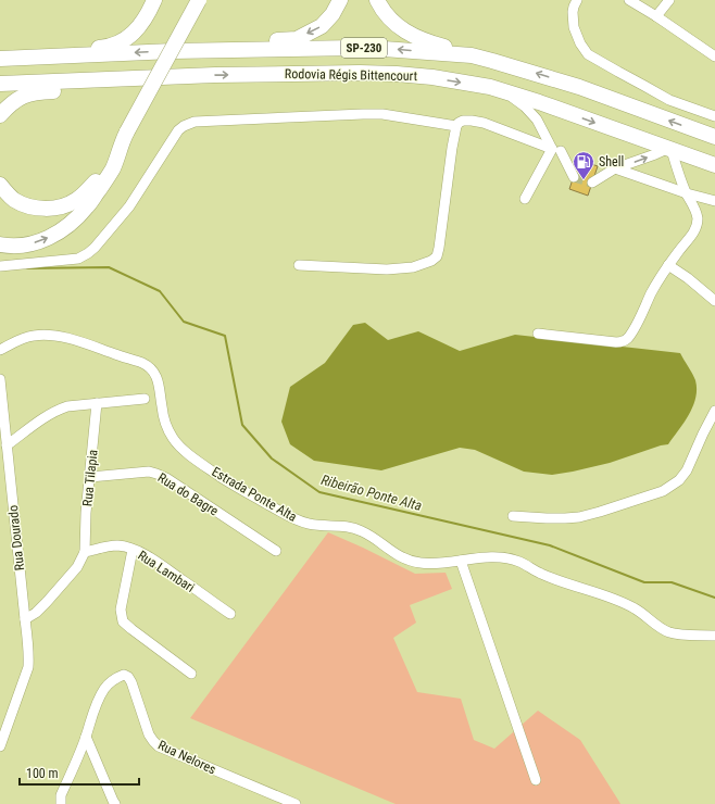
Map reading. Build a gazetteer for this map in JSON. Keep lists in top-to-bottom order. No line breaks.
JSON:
{"streets":{"highway":["SP-230","Rodovia Régis Bittencourt"],"street":["Rua Tilapia","Rua do Bagre","Estrada Ponte Alta","Rua Dourado","Rua Lambari","Rua Nelores"]},"crossings":[["Rua Tilapia","Rua do Bagre"],["Rua Tilapia","Rua Lambari"]],"water":["Ribeirão Ponte Alta"],"places":{"fuel station":["Shell"]},"scale_bar":"100 m"}
